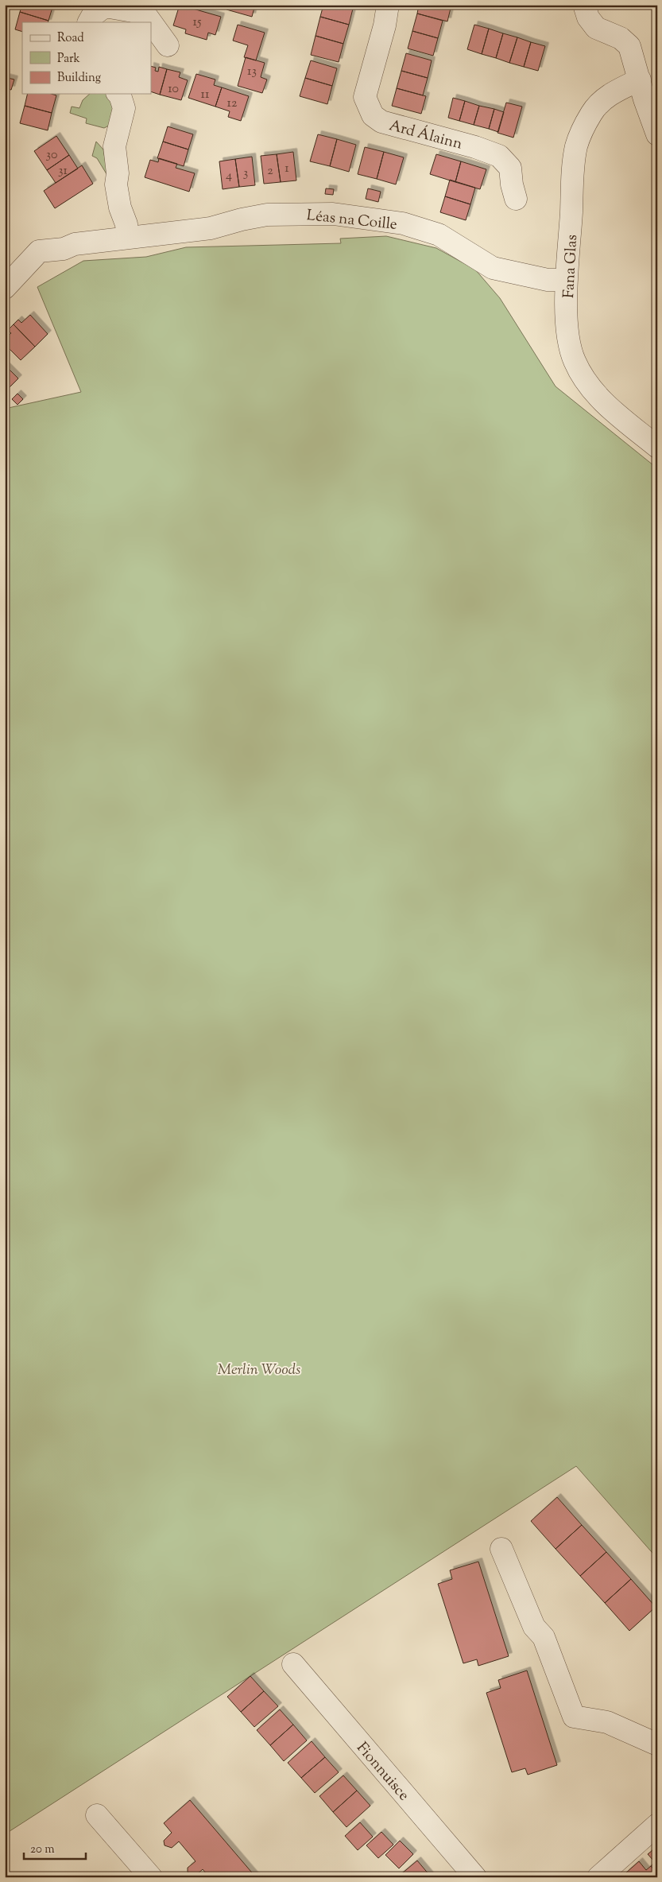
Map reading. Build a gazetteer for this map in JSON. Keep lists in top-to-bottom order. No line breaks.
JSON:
{"streets":{"street":["Ard Álainn","Léas na Coille","Fana Glas","Fionnuisce"]},"crossings":[["Léas na Coille","Fana Glas"]],"parks":["Merlin Woods"],"house_numbers":["15","13","10","11","12","30","1","31","2","3","4"],"legend":["Road","Park","Building"],"scale_bar":"20 m"}
